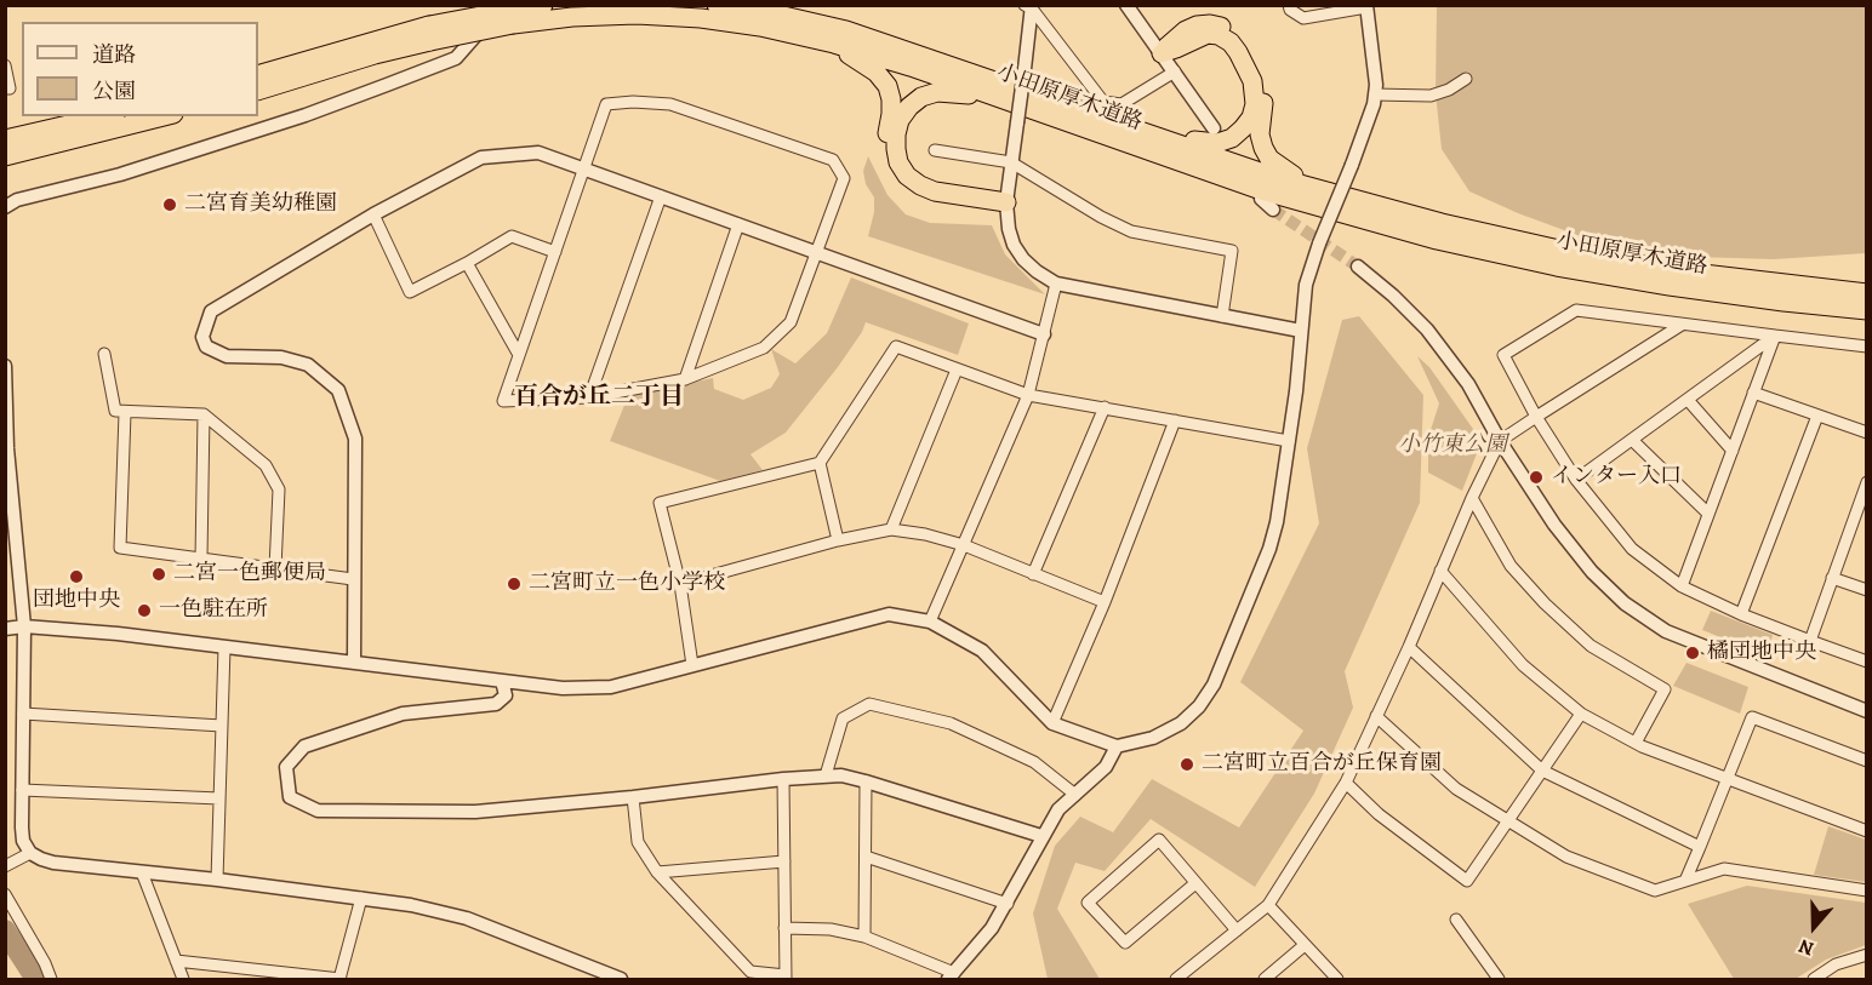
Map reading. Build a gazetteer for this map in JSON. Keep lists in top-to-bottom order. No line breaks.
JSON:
{"streets":{"highway":["小田原厚木道路"]},"districts":["百合が丘二丁目"],"parks":["小竹東公園"],"places":["二宮育美幼稚園","インター入口","二宮一色郵便局","団地中央","二宮町立一色小学校","一色駐在所","橘団地中央","二宮町立百合が丘保育園"],"legend":["道路","公園"],"north":"bottom"}
